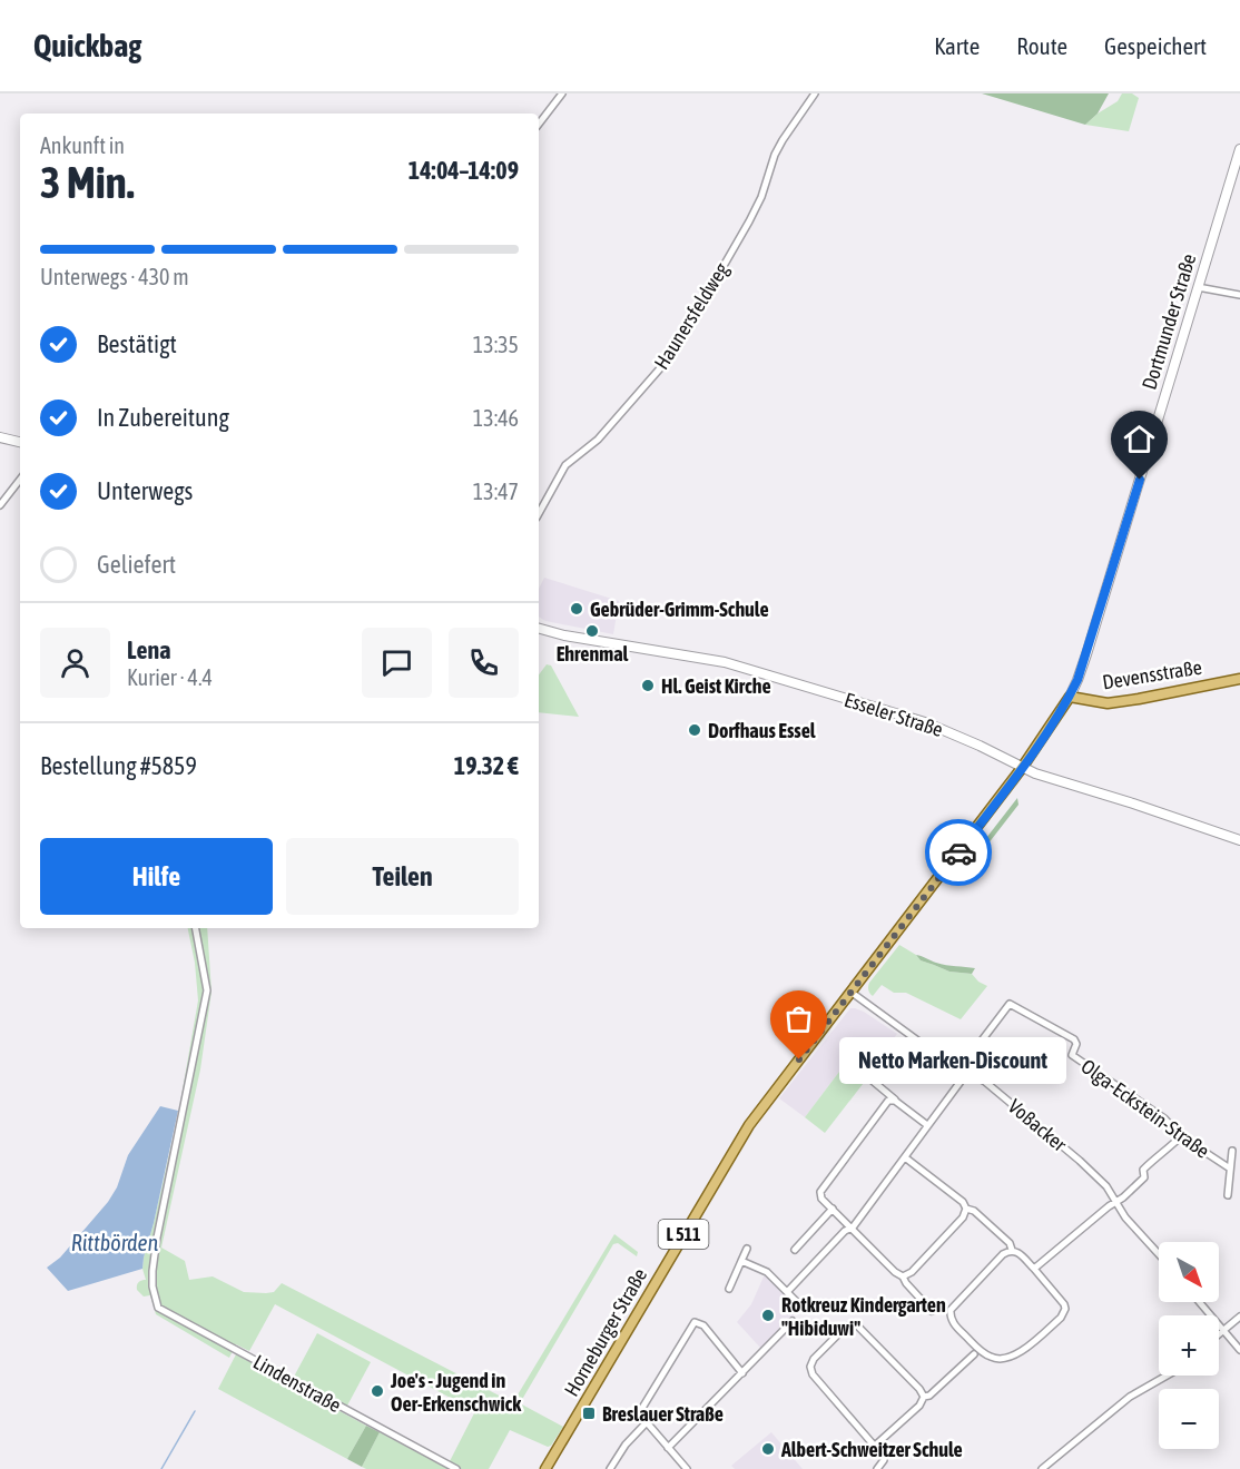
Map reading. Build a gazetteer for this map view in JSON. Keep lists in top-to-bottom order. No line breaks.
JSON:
{"streets":{"main road":["Dortmunder Straße","Devensstraße","Esseler Straße","L 511","Horneburger Straße"],"street":["Haunersfeldweg","Olga-Eckstein-Straße","Voßacker","Lindenstraße"]},"crossings":[["Dortmunder Straße","Devensstraße"],["Dortmunder Straße","Esseler Straße"],["Dortmunder Straße","Horneburger Straße"],["Olga-Eckstein-Straße","Voßacker"],["Voßacker","Horneburger Straße"]],"water":["Rittbörden"],"places":{"other":["Gebrüder-Grimm-Schule","Ehrenmal","Hl. Geist Kirche","Dorfhaus Essel","Netto Marken-Discount","Rotkreuz Kindergarten \"Hibiduwi\"","Joe's - Jugend in Oer-Erkenschwick","Albert-Schweitzer Schule"],"transit":["Breslauer Straße"]},"north":"bottom right","page":{"header":"Quickbag","nav":["Karte","Route","Gespeichert"],"heading":["3 Min.","Ankunft in","14:04–14:09"],"panel":["Lena","Kurier · 4.4","Bestellung #5859","19.32 €"],"bar":"Unterwegs · 430 m","list":[["Bestätigt","13:35"],["In Zubereitung","13:46"],["Unterwegs","13:47"],"Geliefert"],"buttons":["Hilfe","Teilen"],"bubble":"Netto Marken-Discount","map_buttons":["+","−"]}}
